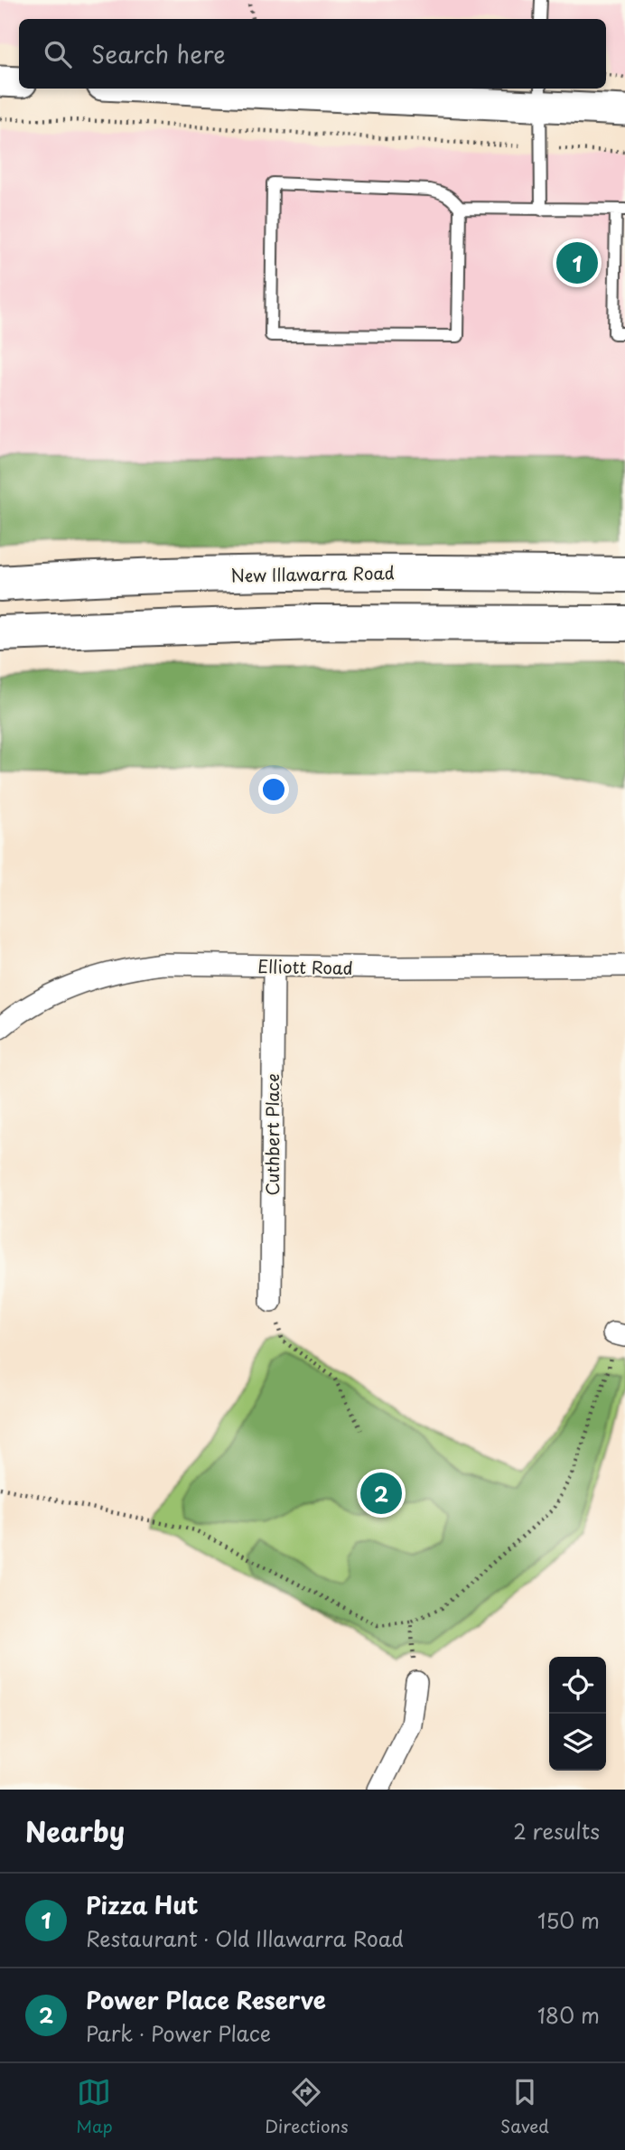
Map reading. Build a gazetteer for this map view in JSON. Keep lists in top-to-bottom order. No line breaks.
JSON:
{"streets":{"highway":["New Illawarra Road"],"street":["Elliott Road","Cuthbert Place"]},"crossings":[["Elliott Road","Cuthbert Place"]],"page":{"search":"Search here","pins":["1","2"],"heading":["Nearby","2 results"],"list":[{"mark":"1","name":"Pizza Hut","note":"Restaurant · Old Illawarra Road","value":"150 m"},{"mark":"2","name":"Power Place Reserve","note":"Park · Power Place","value":"180 m"}],"nav":["Map","Directions","Saved"]}}
